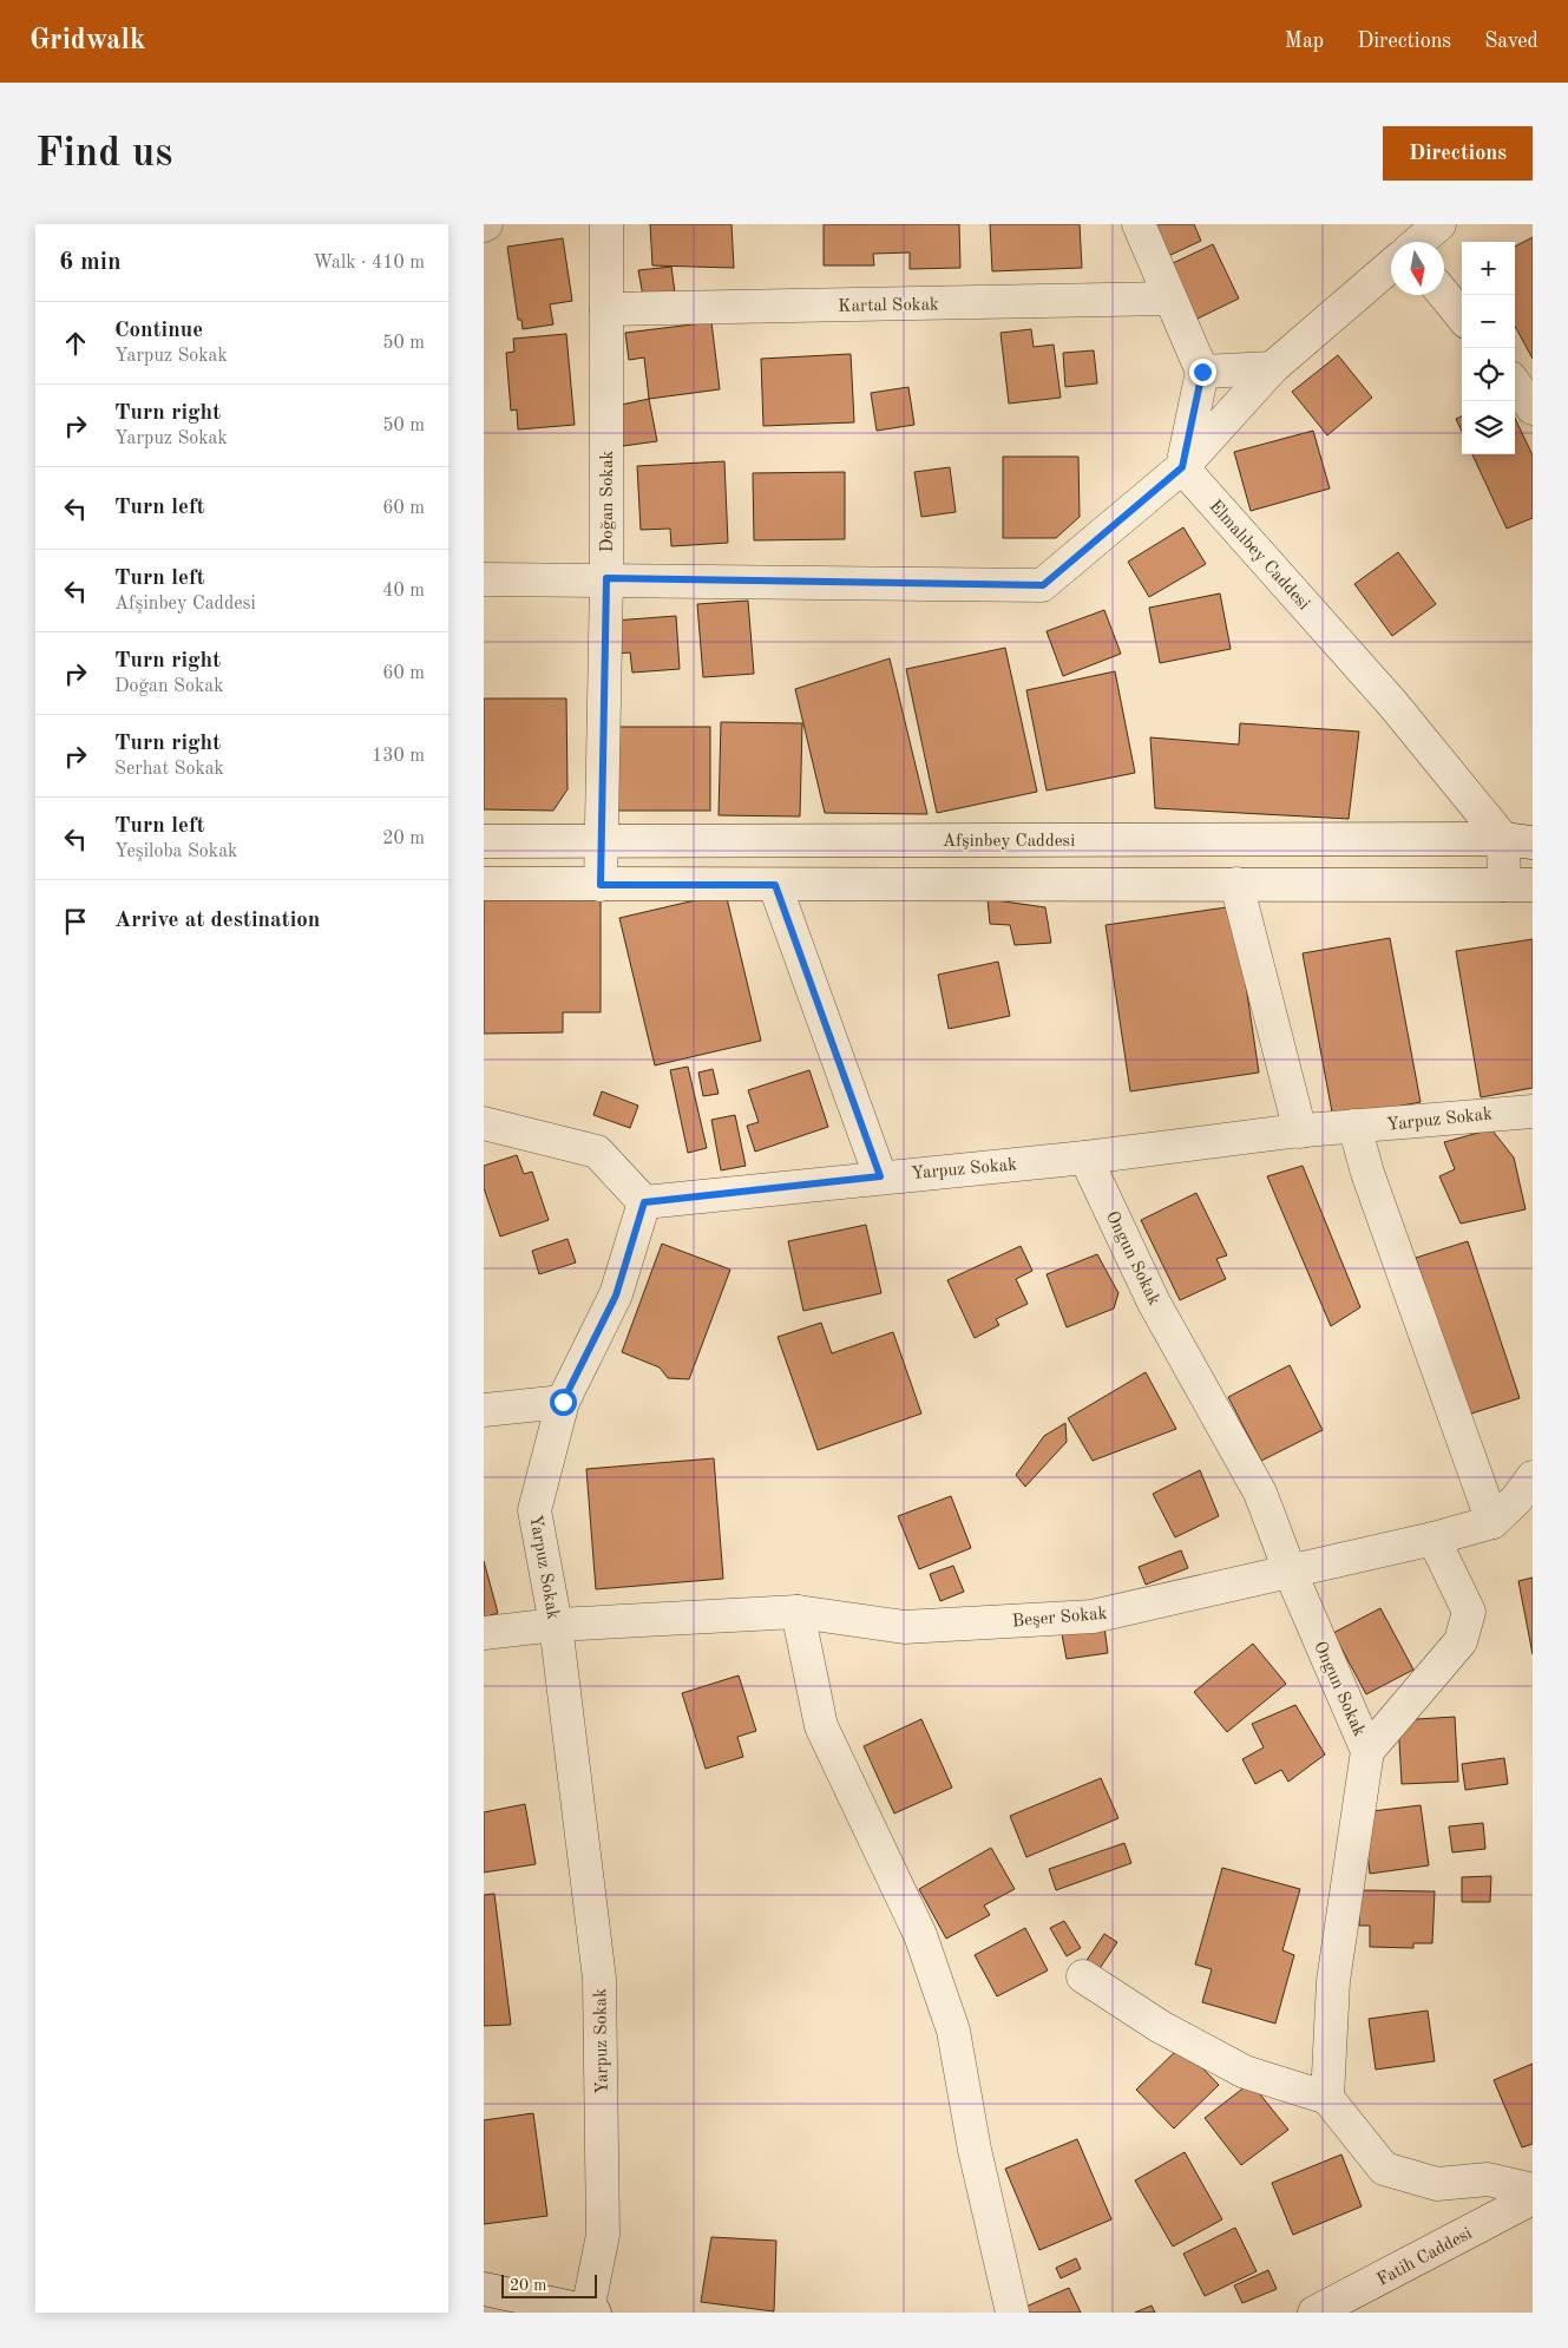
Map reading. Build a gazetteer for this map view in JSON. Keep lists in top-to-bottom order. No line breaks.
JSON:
{"streets":{"street":["Kartal Sokak","Doğan Sokak","Elmalıbey Caddesi","Afşinbey Caddesi","Yarpuz Sokak","Ongun Sokak","Beşer Sokak","Fatih Caddesi"]},"crossings":[["Kartal Sokak","Doğan Sokak"],["Doğan Sokak","Afşinbey Caddesi"],["Elmalıbey Caddesi","Afşinbey Caddesi"],["Yarpuz Sokak","Ongun Sokak"],["Yarpuz Sokak","Beşer Sokak"],["Ongun Sokak","Beşer Sokak"]],"scale_bar":"20 m","north":"bottom","page":{"header":"Gridwalk","nav":["Map","Directions","Saved"],"buttons":"Directions","title":"Find us","heading":["6 min","Walk · 410 m"],"map_buttons":["+","−"],"list":[["Continue","Yarpuz Sokak","50 m"],["Turn right","Yarpuz Sokak","50 m"],["Turn left","60 m"],["Turn left","Afşinbey Caddesi","40 m"],["Turn right","Doğan Sokak","60 m"],["Turn right","Serhat Sokak","130 m"],["Turn left","Yeşiloba Sokak","20 m"],"Arrive at destination"],"scale":"20 m"}}
